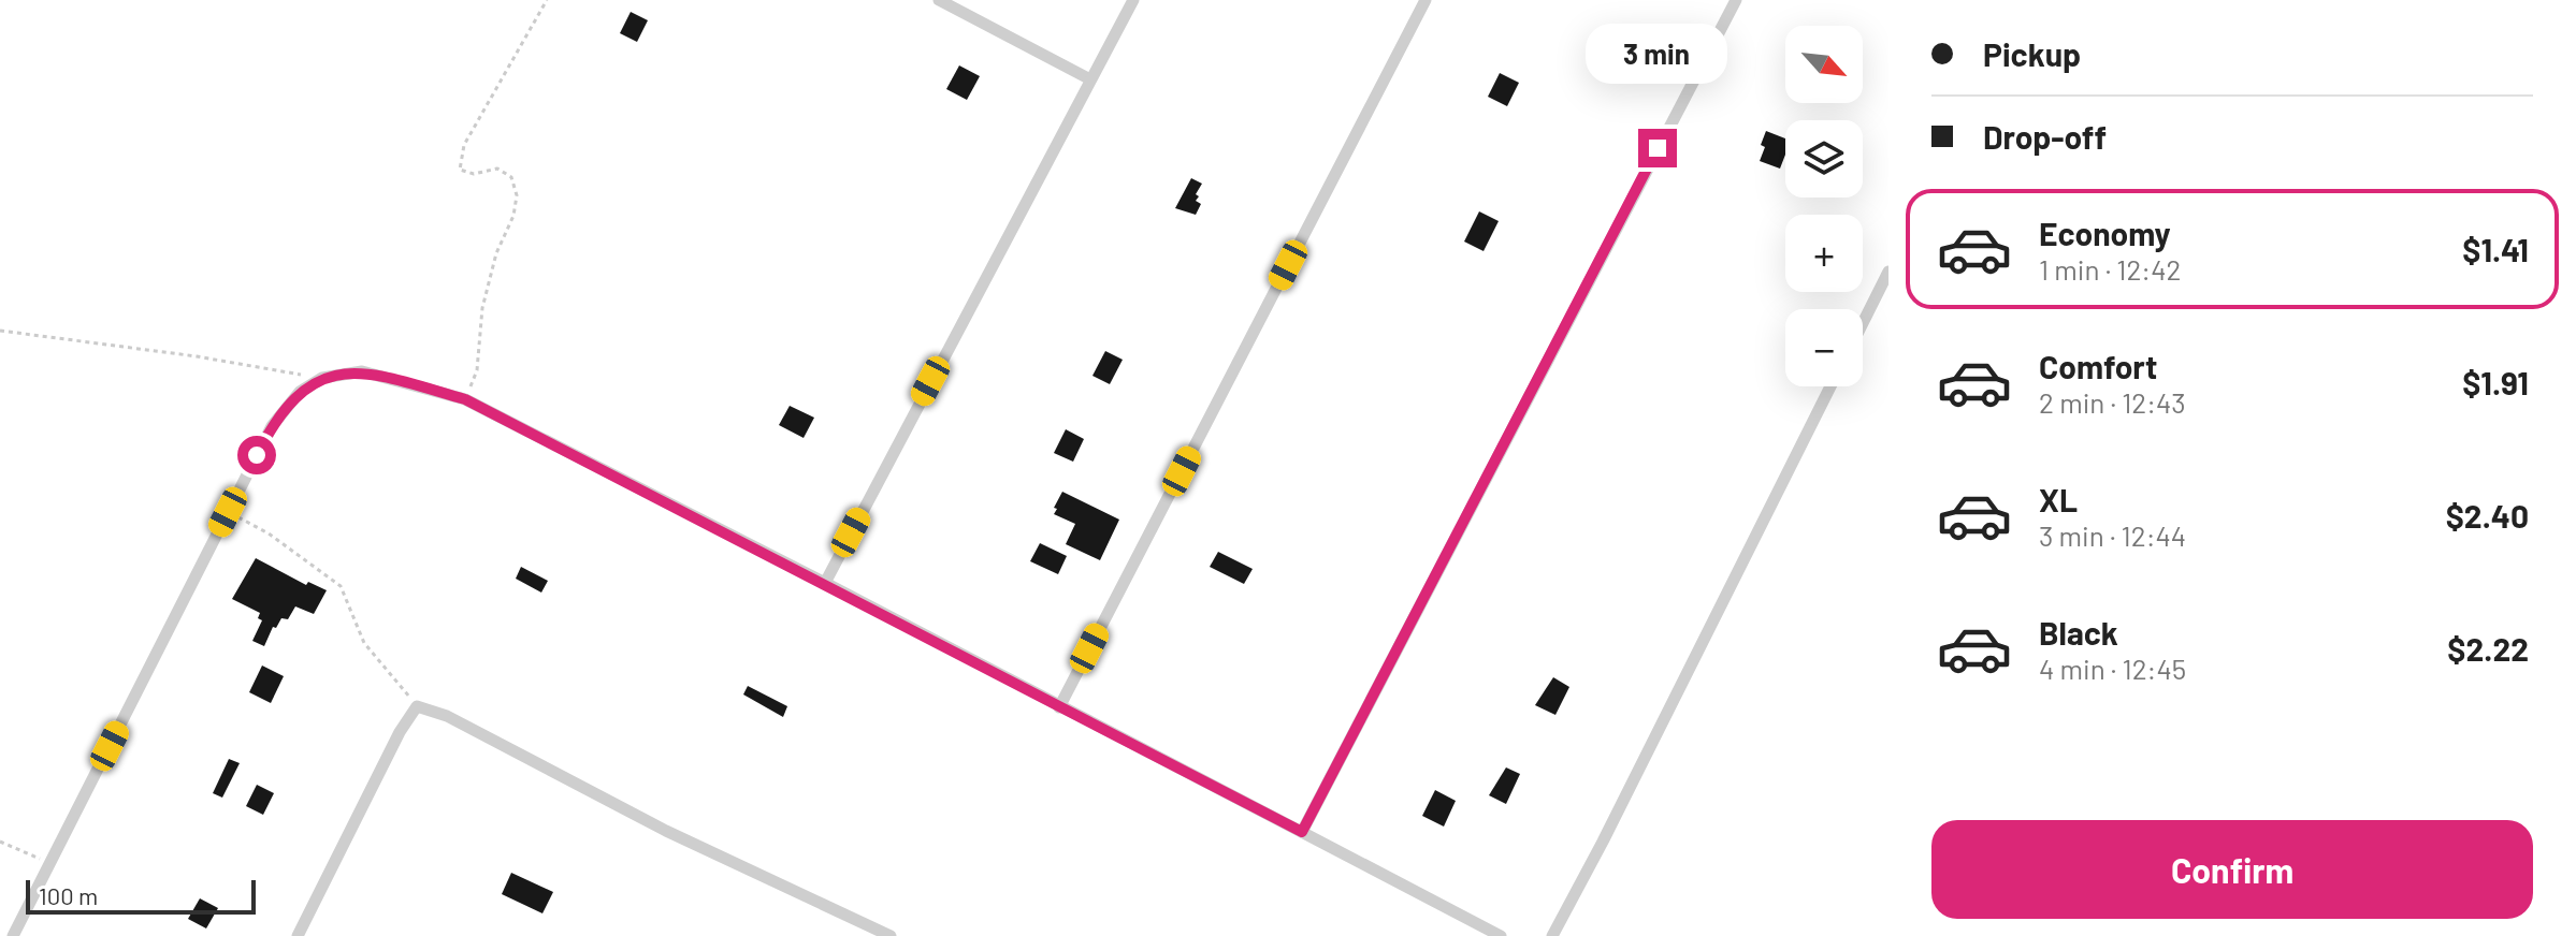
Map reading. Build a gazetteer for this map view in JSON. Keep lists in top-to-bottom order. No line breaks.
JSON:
{"scale_bar":"100 m","north":"bottom right","page":{"banner":["Pickup","Drop-off"],"bubble":"3 min","map_buttons":["+","−"],"list":[{"name":"Economy","note":"1 min · 12:42","value":"$1.41"},{"name":"Comfort","note":"2 min · 12:43","value":"$1.91"},{"name":"XL","note":"3 min · 12:44","value":"$2.40"},{"name":"Black","note":"4 min · 12:45","value":"$2.22"}],"buttons":"Confirm","scale":"100 m"}}
